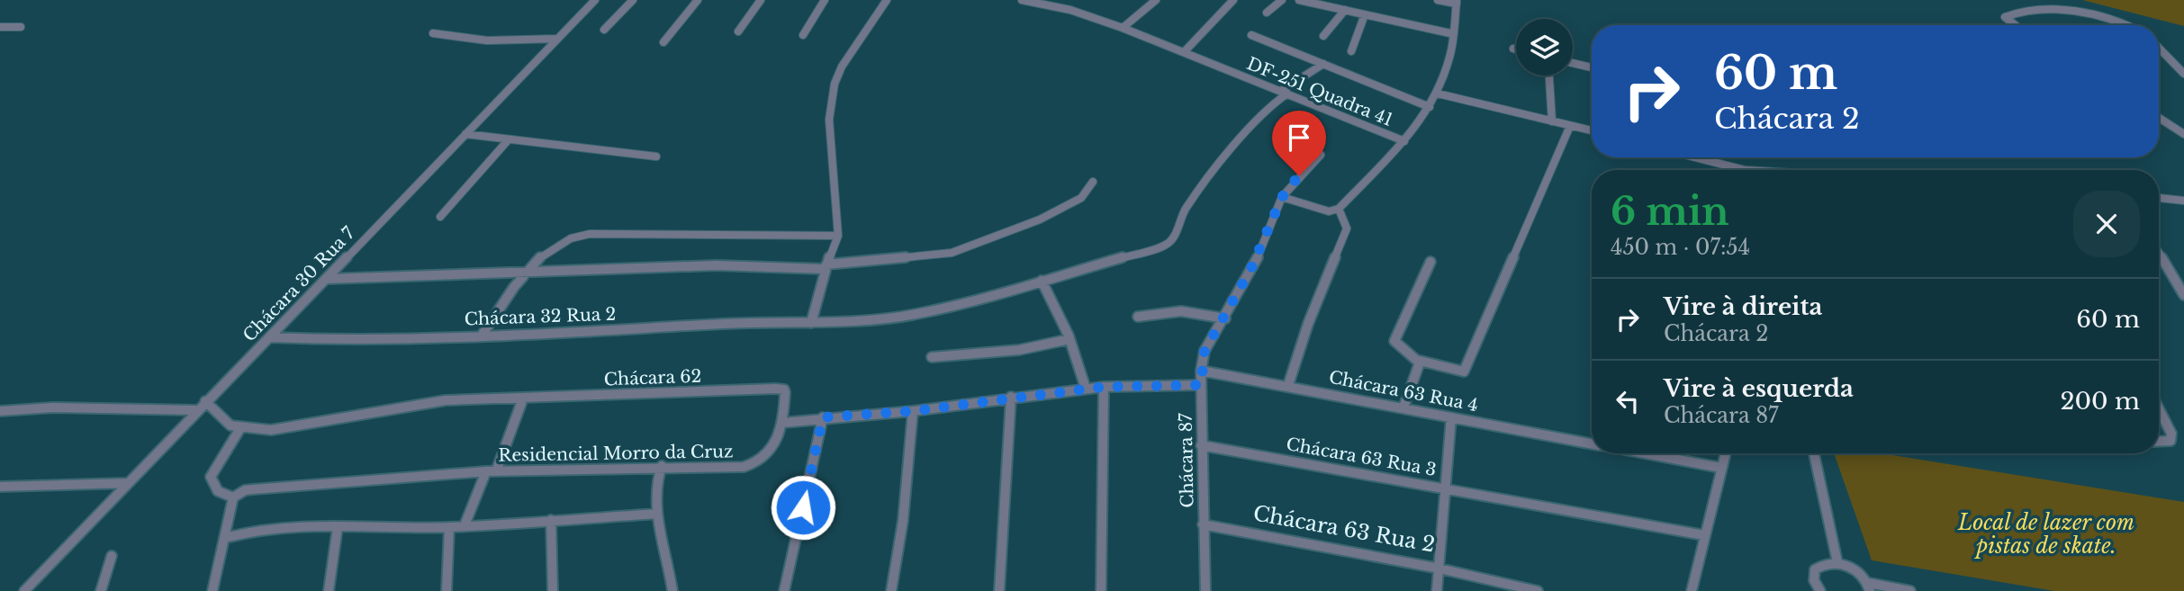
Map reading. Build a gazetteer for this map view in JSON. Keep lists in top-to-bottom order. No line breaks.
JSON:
{"streets":{"street":["DF-251 Quadra 41","Chácara 30 Rua 7","Chácara 32 Rua 2","Chácara 62","Chácara 63 Rua 4","Residencial Morro da Cruz","Chácara 63 Rua 3","Chácara 87","Chácara 63 Rua 2"]},"crossings":[["DF-251 Quadra 41","Chácara 32 Rua 2"],["Chácara 30 Rua 7","Chácara 32 Rua 2"],["Chácara 62","Residencial Morro da Cruz"],["Chácara 63 Rua 4","Chácara 63 Rua 3"],["Chácara 63 Rua 4","Chácara 87"],["Chácara 63 Rua 3","Chácara 87"],["Chácara 63 Rua 3","Chácara 63 Rua 2"],["Chácara 87","Chácara 63 Rua 2"]],"parks":["Local de lazer com pistas de skate."],"page":{"turn":["60 m","Chácara 2"],"heading":["6 min","450 m · 07:54"],"list":[{"name":"Vire à direita","note":"Chácara 2","value":"60 m"},{"name":"Vire à esquerda","note":"Chácara 87","value":"200 m"}]}}
